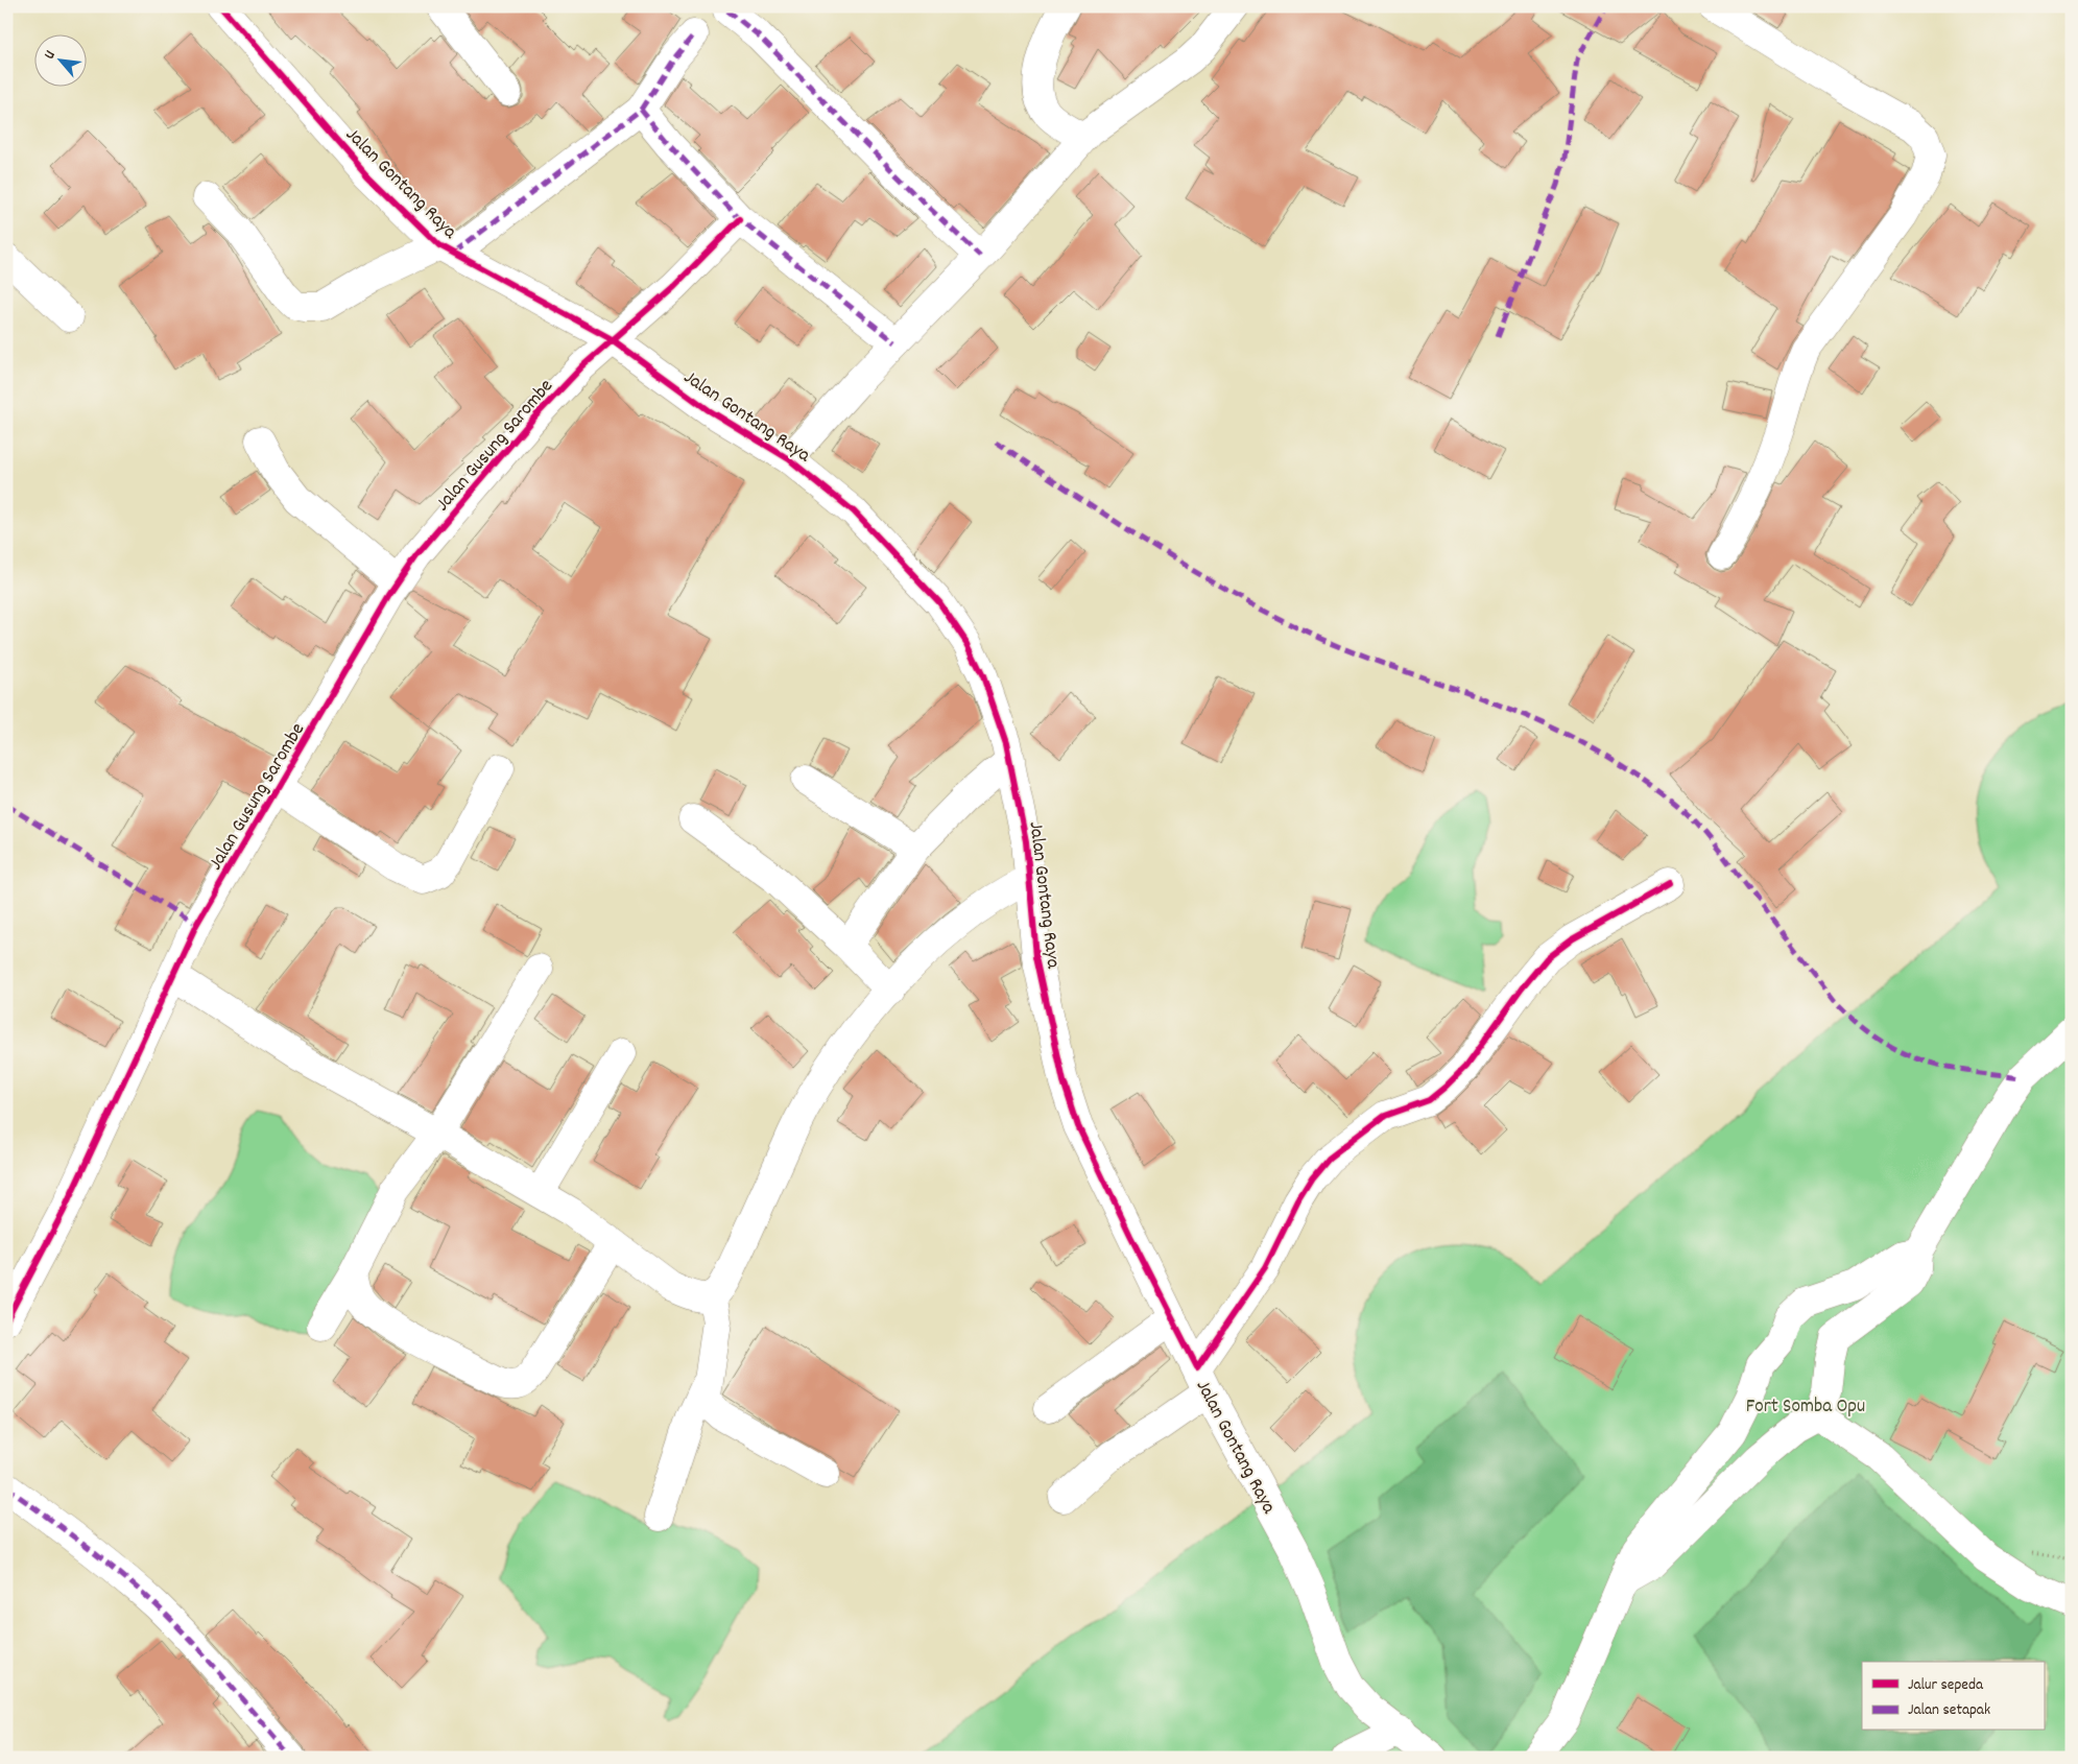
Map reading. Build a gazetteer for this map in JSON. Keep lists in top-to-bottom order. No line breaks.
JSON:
{"streets":{"street":["Jalan Gontang Raya","Jalan Gusung Sarombe"]},"crossings":[["Jalan Gontang Raya","Jalan Gusung Sarombe"]],"parks":["Fort Somba Opu"],"legend":["Jalur sepeda","Jalan setapak"],"north":"top left"}
